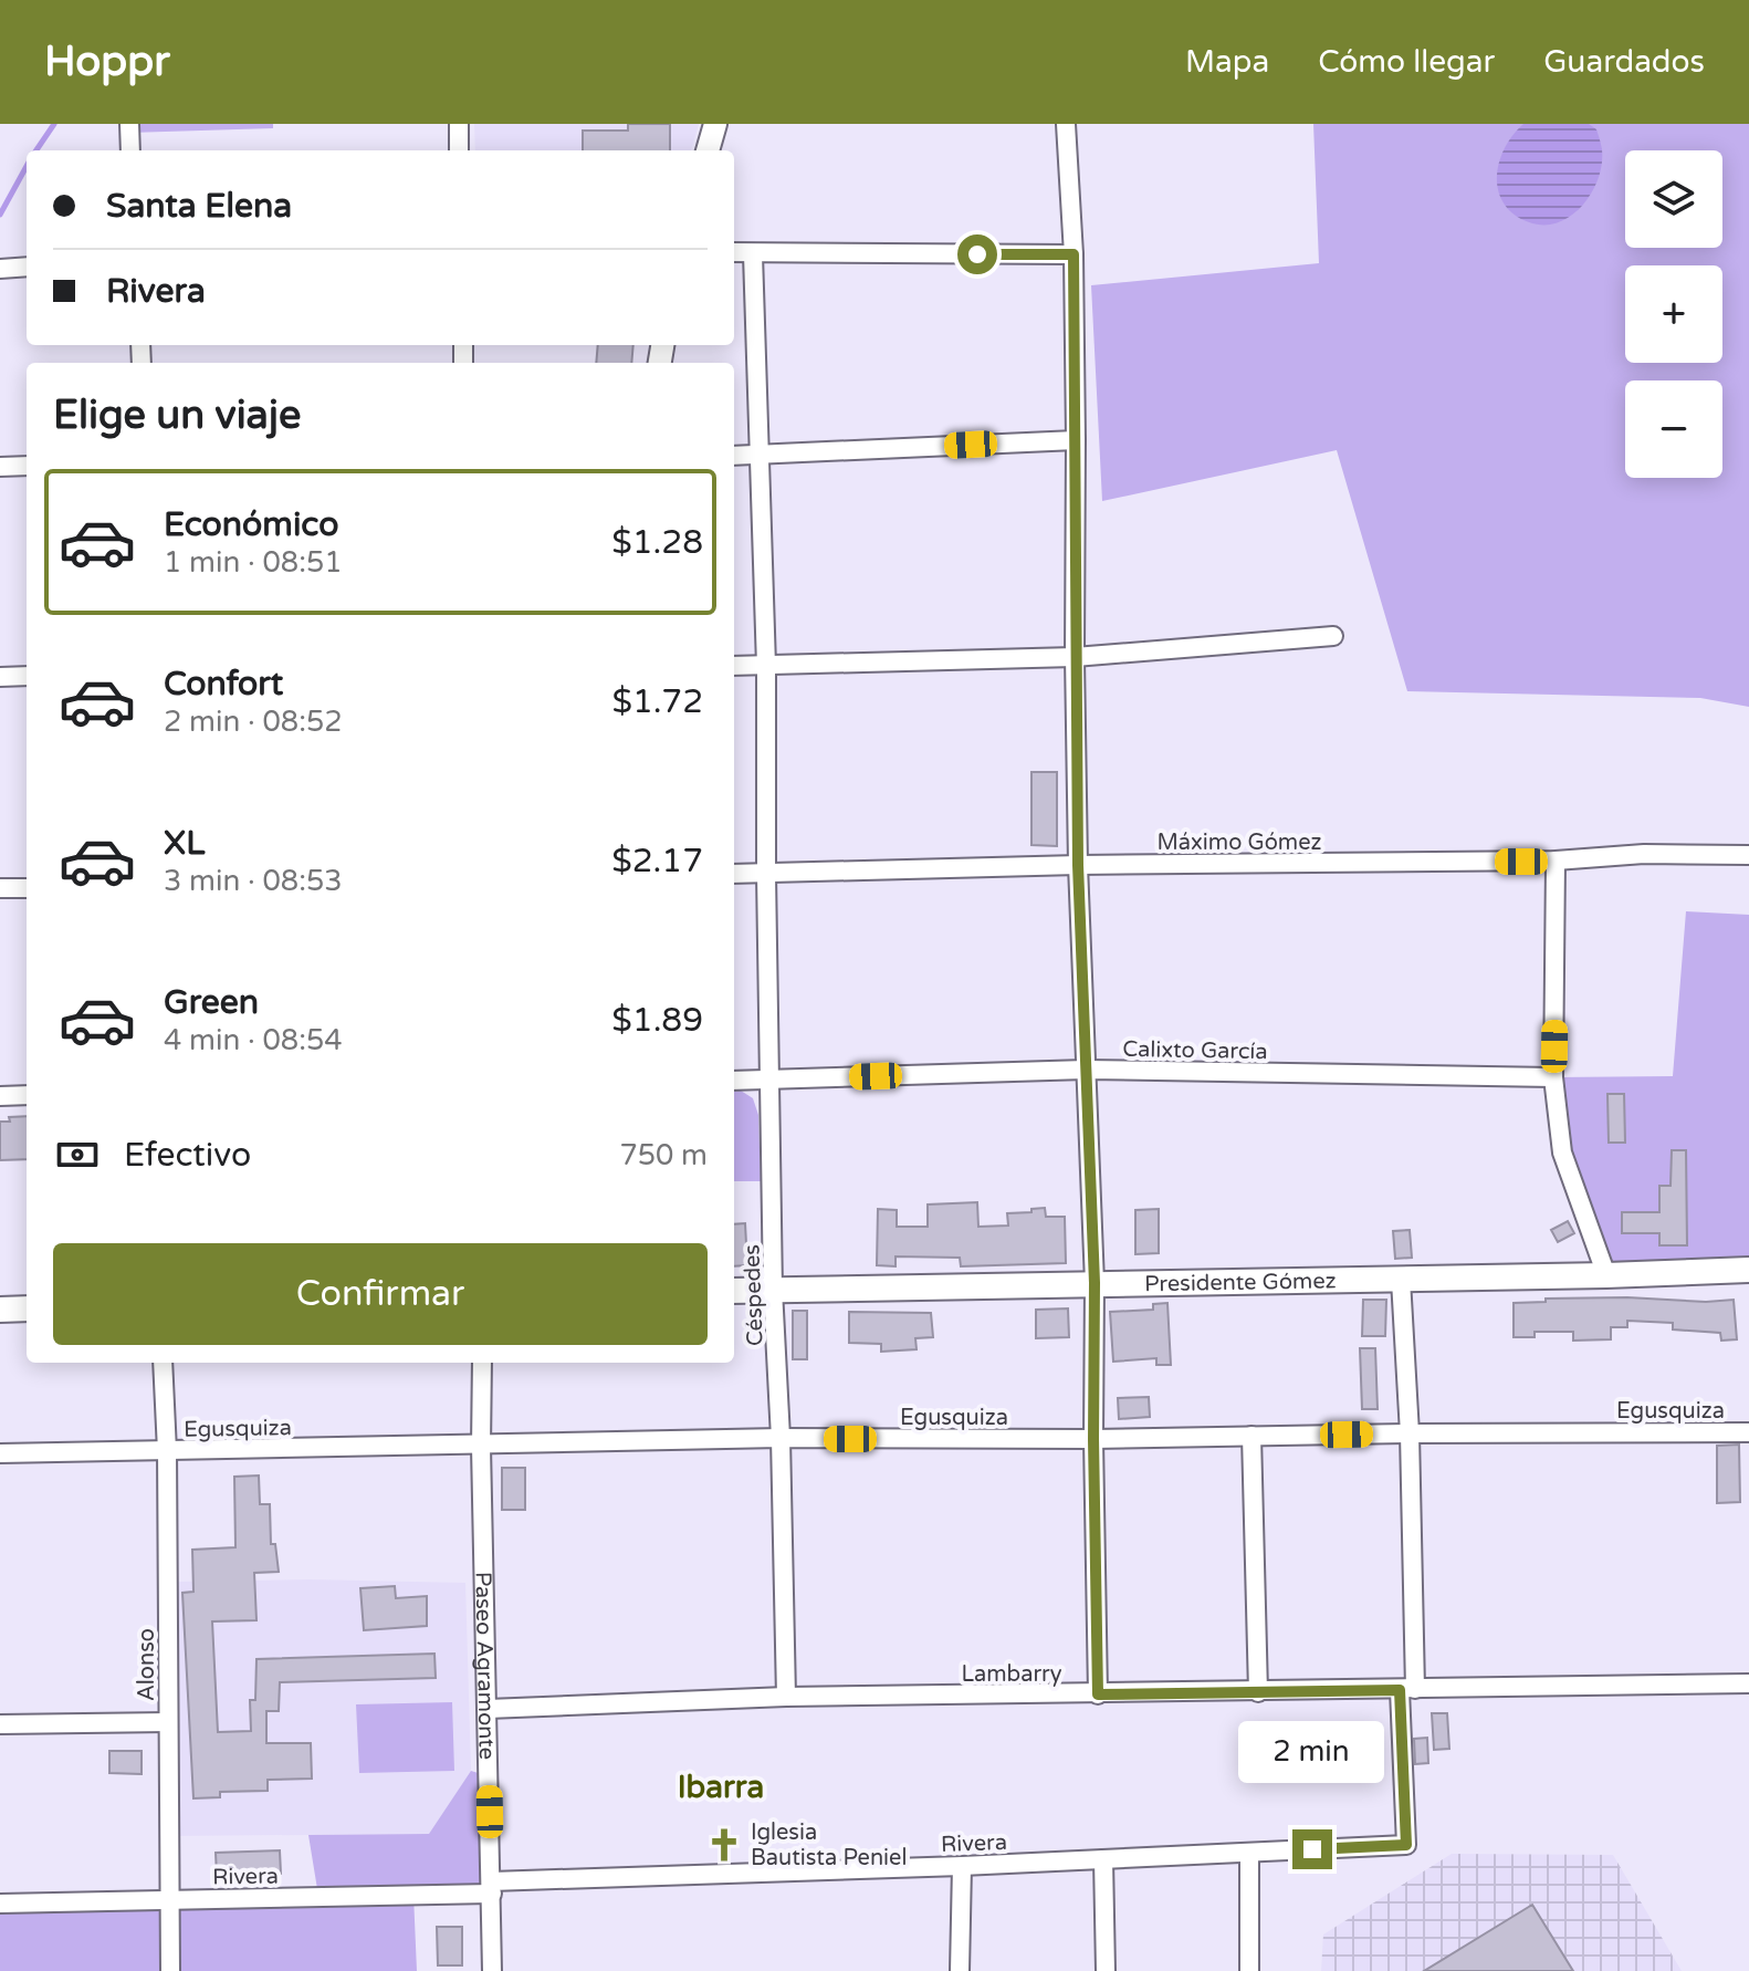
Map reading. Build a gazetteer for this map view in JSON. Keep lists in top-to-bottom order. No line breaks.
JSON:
{"streets":{"main road":["Presidente Gómez"],"street":["Máximo Gómez","Calixto García","Céspedes","Egusquiza","Alonso","Paseo Agramonte","Lambarry","Rivera"]},"crossings":[["Máximo Gómez","Céspedes"],["Calixto García","Céspedes"],["Presidente Gómez","Céspedes"],["Céspedes","Egusquiza"],["Céspedes","Lambarry"],["Egusquiza","Alonso"],["Egusquiza","Paseo Agramonte"],["Alonso","Rivera"],["Paseo Agramonte","Lambarry"],["Paseo Agramonte","Rivera"],["Lambarry","Rivera"]],"districts":["Ibarra"],"places":{"church":["Iglesia Bautista Peniel"]},"page":{"header":"Hoppr","nav":["Mapa","Cómo llegar","Guardados"],"map_buttons":["+","−"],"banner":["Santa Elena","Rivera"],"heading":"Elige un viaje","list":[{"name":"Económico","note":"1 min · 08:51","value":"$1.28"},{"name":"Confort","note":"2 min · 08:52","value":"$1.72"},{"name":"XL","note":"3 min · 08:53","value":"$2.17"},{"name":"Green","note":"4 min · 08:54","value":"$1.89"}],"pay":["Efectivo","750 m"],"buttons":"Confirmar","bubble":"2 min"}}
